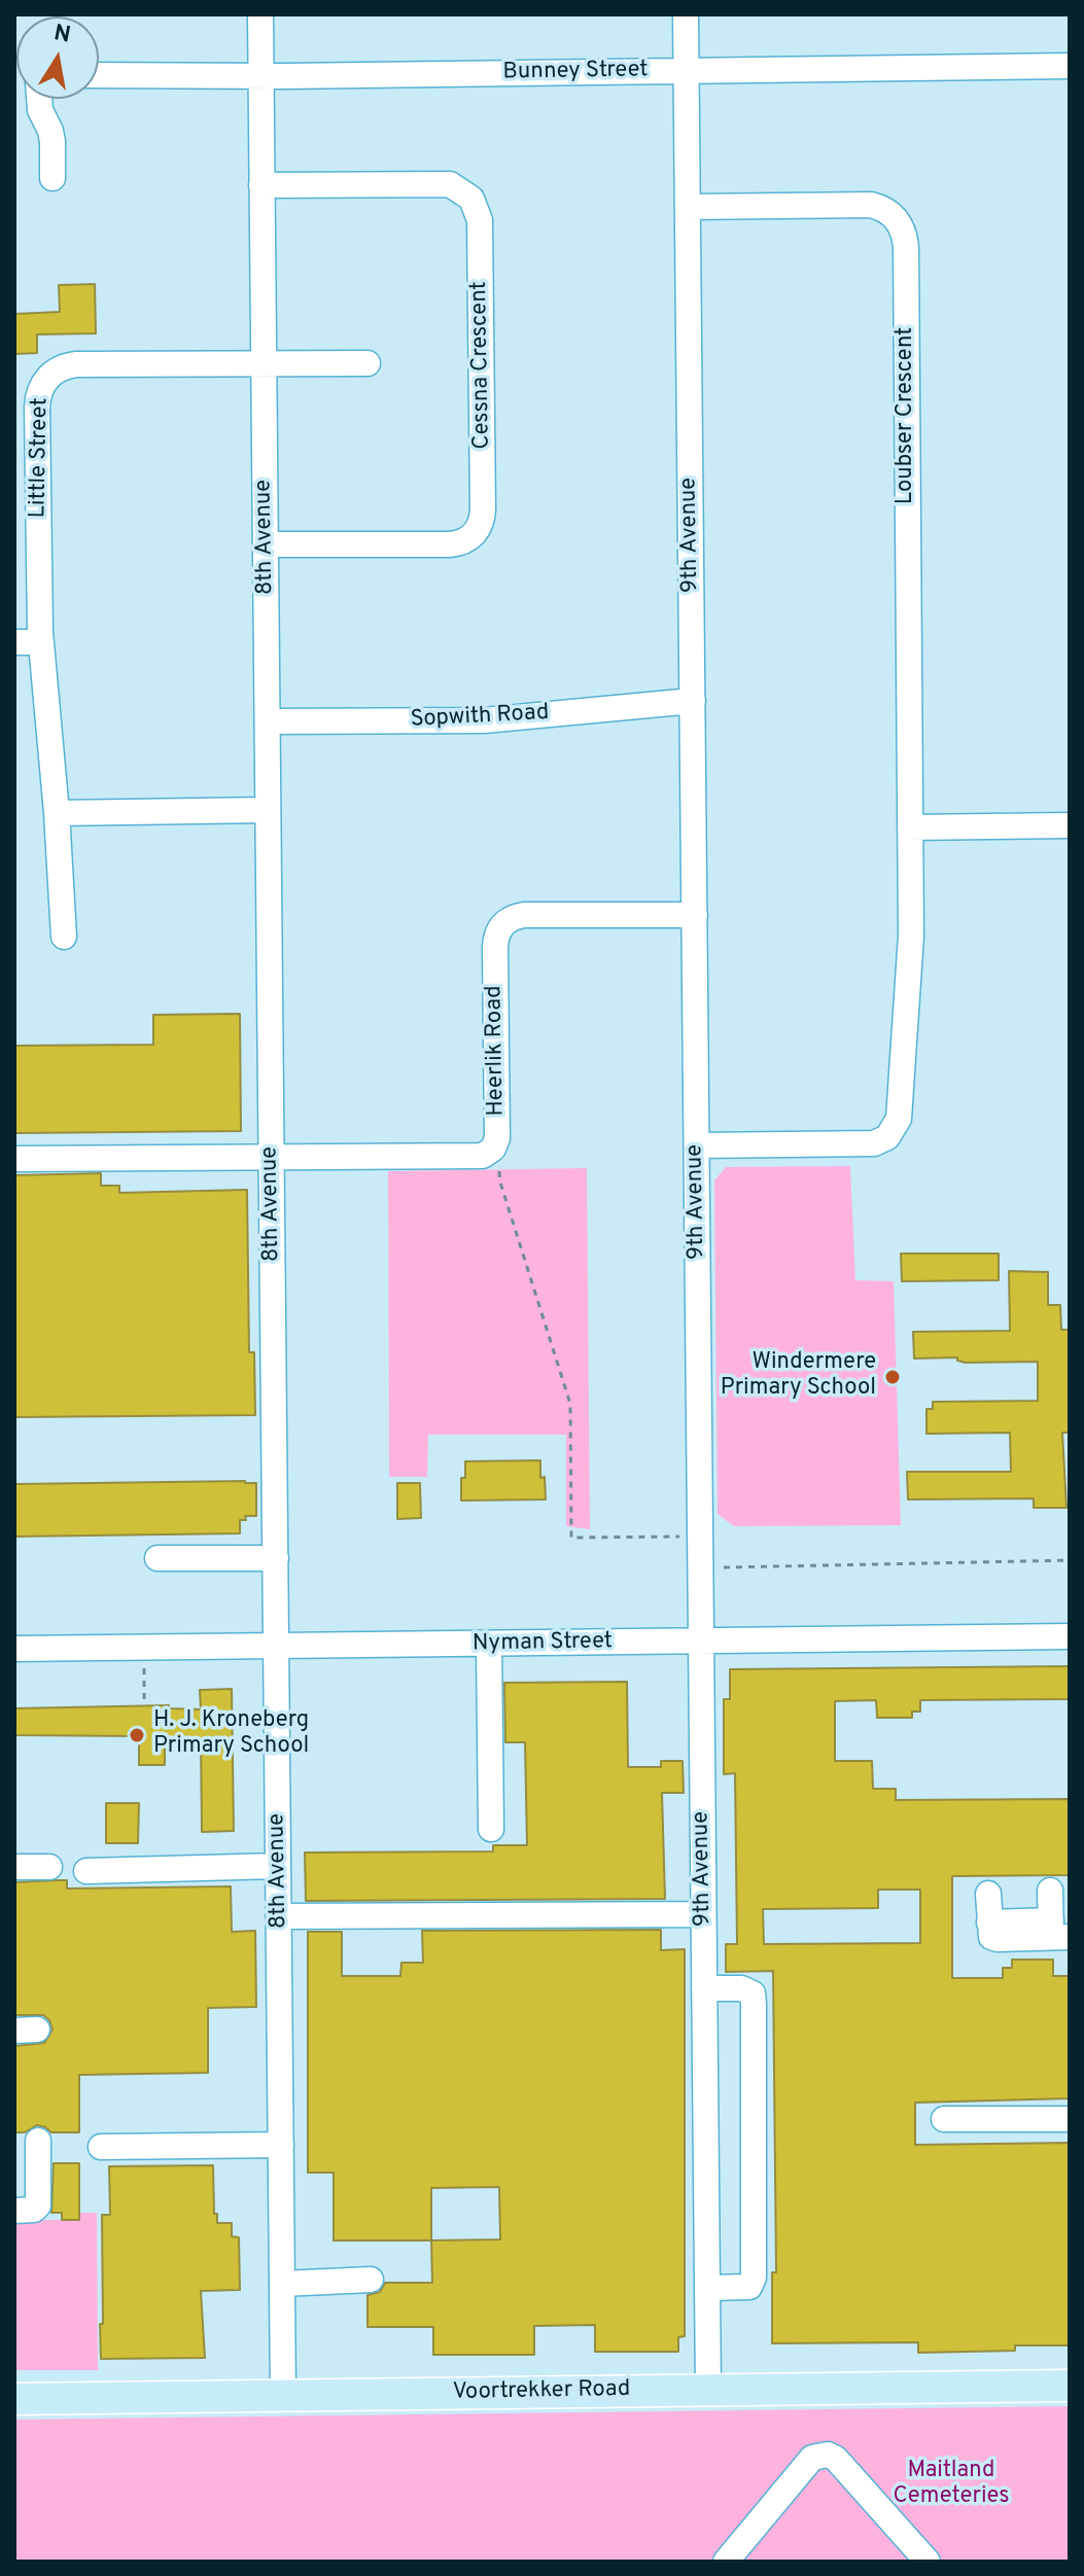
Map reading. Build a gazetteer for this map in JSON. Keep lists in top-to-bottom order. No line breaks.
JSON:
{"streets":{"main road":["Voortrekker Road"],"street":["Bunney Street","Cessna Crescent","Loubser Crescent","Little Street","9th Avenue","8th Avenue","Sopwith Road","Heerlik Road","Nyman Street"]},"crossings":[["Bunney Street","9th Avenue"],["Bunney Street","8th Avenue"],["Cessna Crescent","8th Avenue"],["Loubser Crescent","9th Avenue"],["Little Street","8th Avenue"],["9th Avenue","Sopwith Road"],["9th Avenue","Heerlik Road"],["9th Avenue","Nyman Street"],["9th Avenue","Voortrekker Road"],["8th Avenue","Sopwith Road"],["8th Avenue","Heerlik Road"],["8th Avenue","Nyman Street"],["8th Avenue","Voortrekker Road"]],"parks":["Maitland Cemeteries"],"places":["Windermere Primary School","H. J. Kroneberg Primary School"],"north":"top"}
